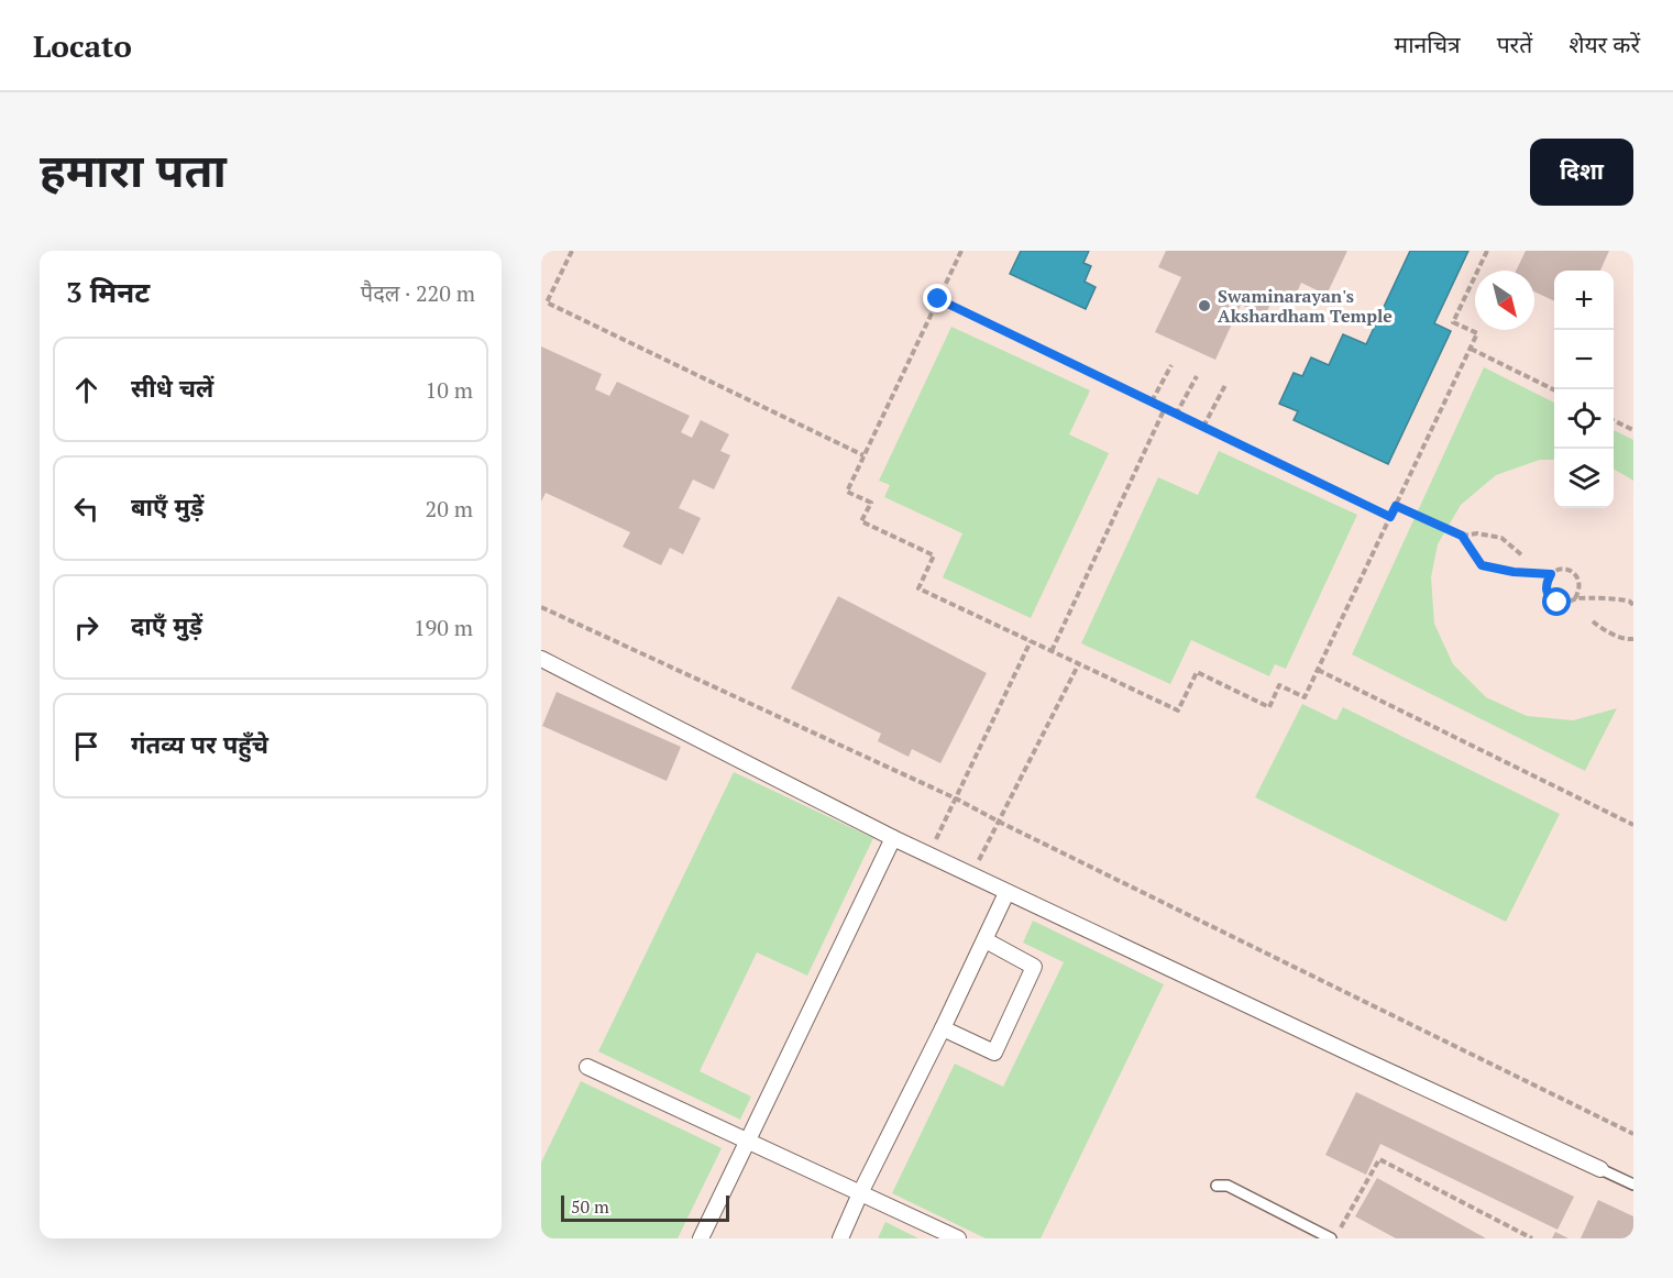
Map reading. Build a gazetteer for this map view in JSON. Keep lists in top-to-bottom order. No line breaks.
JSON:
{"places":["Swaminarayan's Akshardham Temple"],"scale_bar":"50 m","north":"bottom right","page":{"header":"Locato","nav":["मानचित्र","परतें","शेयर करें"],"title":"हमारा पता","buttons":"दिशा","heading":["3 मिनट","पैदल · 220 m"],"map_buttons":["+","−"],"list":[["सीधे चलें","10 m"],["बाएँ मुड़ें","20 m"],["दाएँ मुड़ें","190 m"],"गंतव्य पर पहुँचे"],"scale":"50 m"}}
